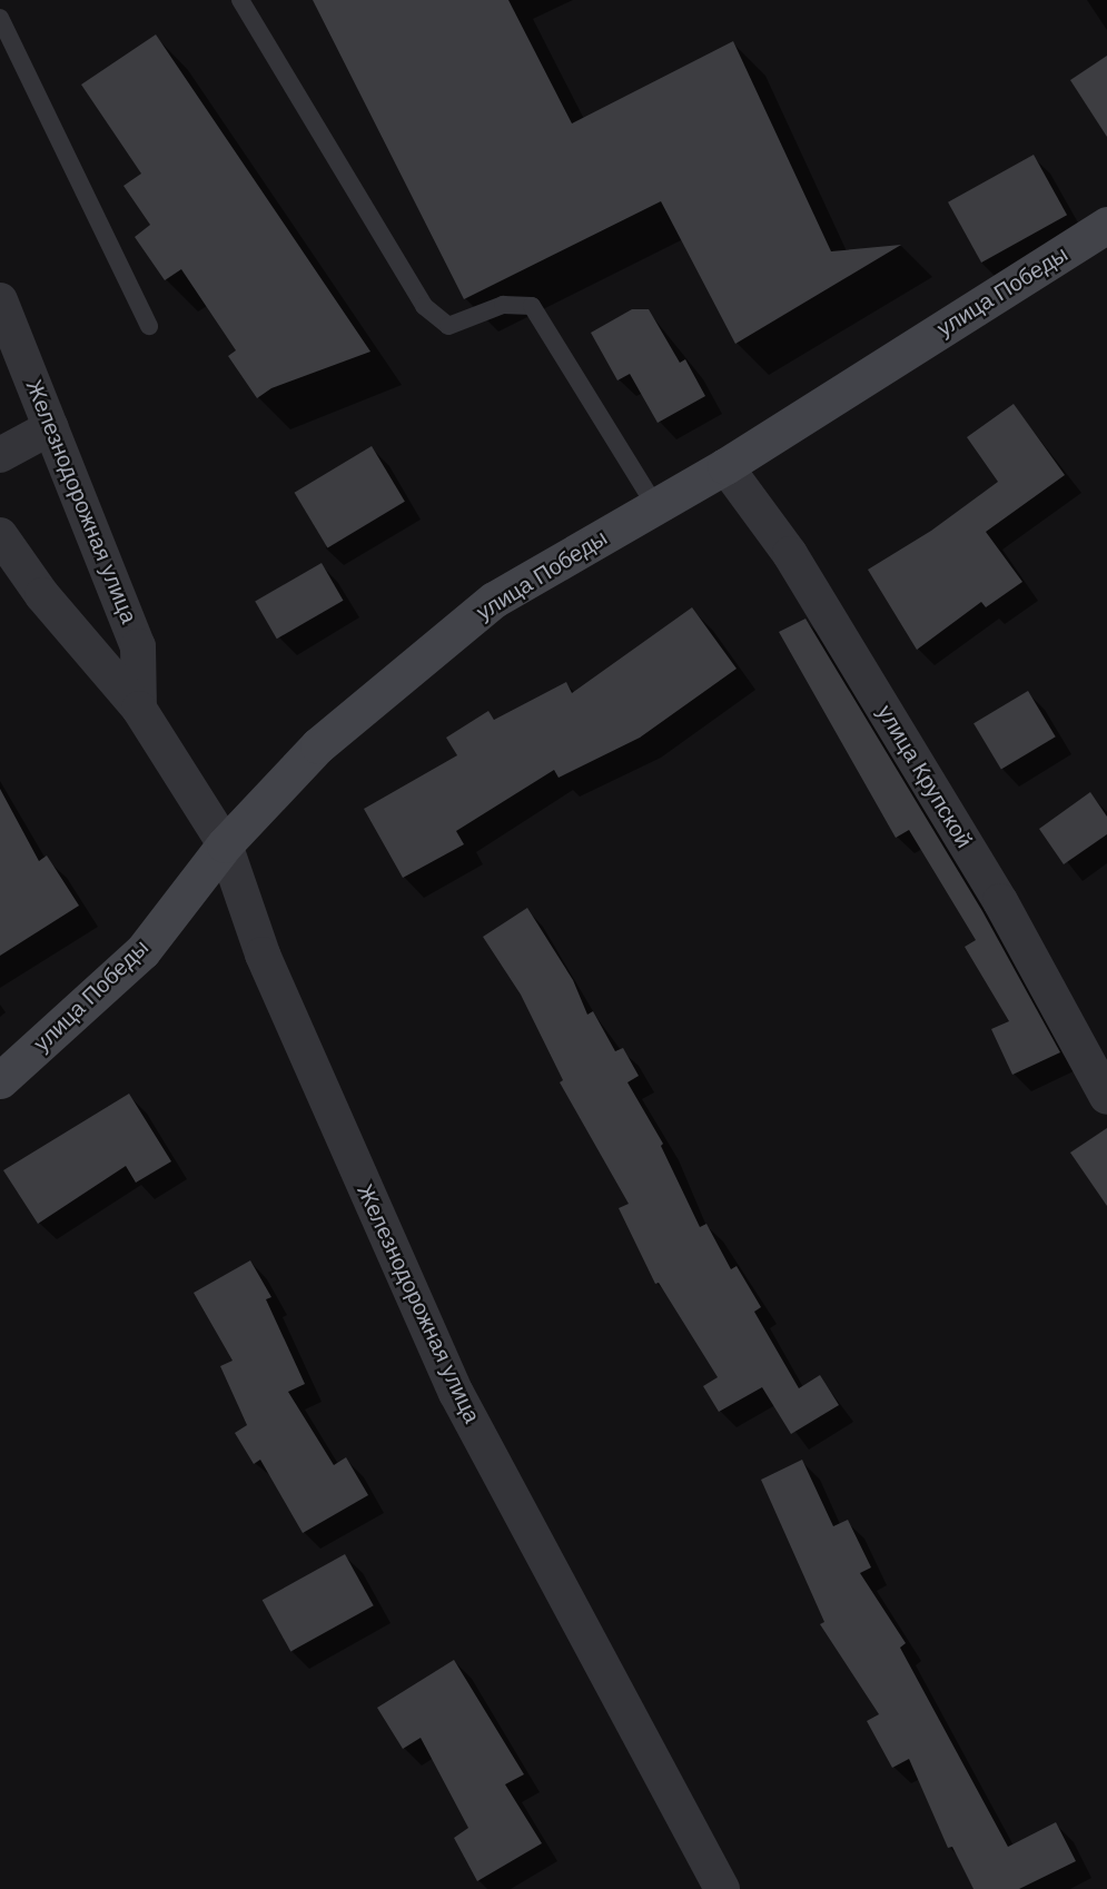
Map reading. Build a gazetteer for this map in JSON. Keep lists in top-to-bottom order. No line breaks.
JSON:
{"streets":{"street":["улица Победы","Железнодорожная улица","улица Крупской"]},"crossings":[["улица Победы","Железнодорожная улица"],["улица Победы","улица Крупской"]]}
